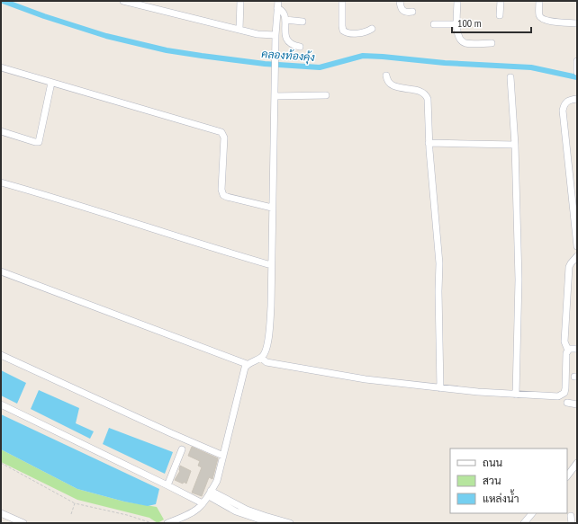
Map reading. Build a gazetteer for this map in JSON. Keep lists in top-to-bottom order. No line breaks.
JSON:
{"water":["คลองท้องคุ้ง"],"legend":["ถนน","สวน","แหล่งน้ำ"],"scale_bar":"100 m"}
